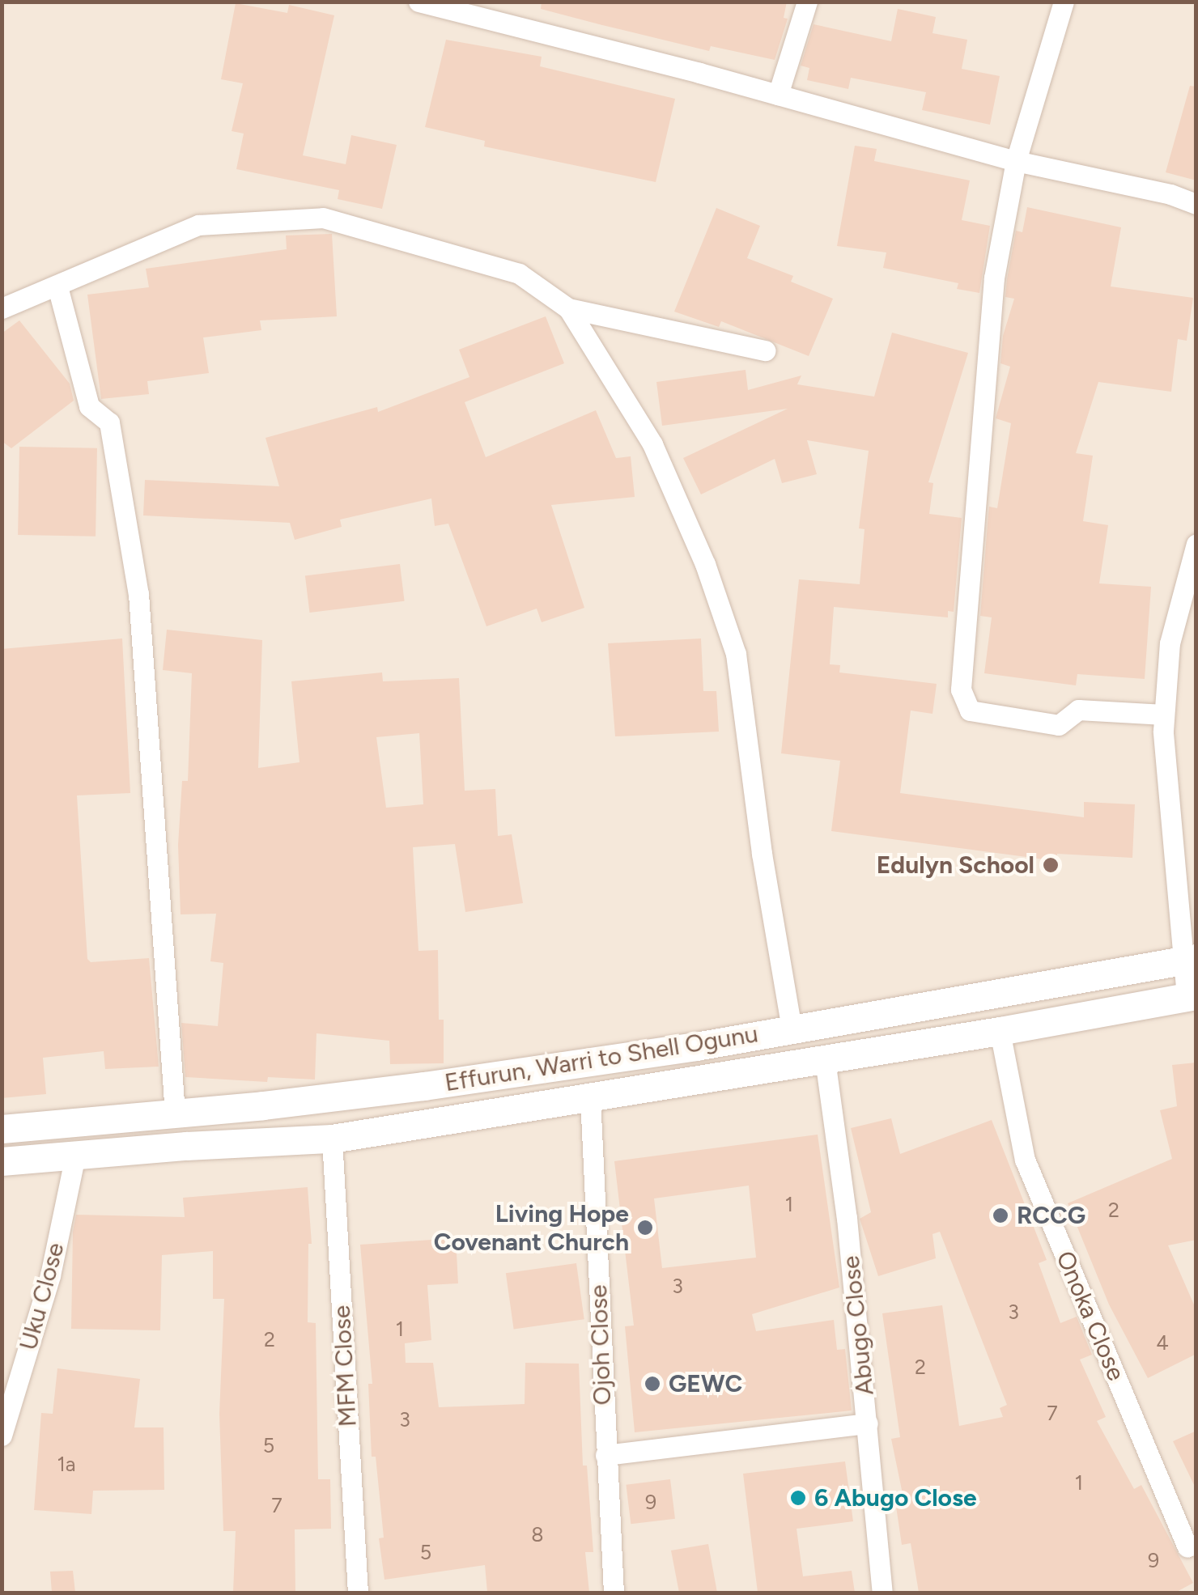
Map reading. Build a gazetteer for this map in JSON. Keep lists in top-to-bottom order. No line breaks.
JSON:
{"streets":{"main road":["Effurun, Warri to Shell Ogunu"],"street":["Uku Close","Onoka Close","Abugo Close","Ojoh Close","MFM Close"]},"crossings":[["Effurun, Warri to Shell Ogunu","Uku Close"],["Effurun, Warri to Shell Ogunu","Onoka Close"],["Effurun, Warri to Shell Ogunu","Abugo Close"],["Effurun, Warri to Shell Ogunu","Ojoh Close"],["Effurun, Warri to Shell Ogunu","MFM Close"]],"places":["Edulyn School","RCCG","Living Hope Covenant Church","GEWC","6 Abugo Close"],"house_numbers":["1","2","3","3","1","2","4","2","7","3","5","1a","1","9","7","8","5","9"]}
